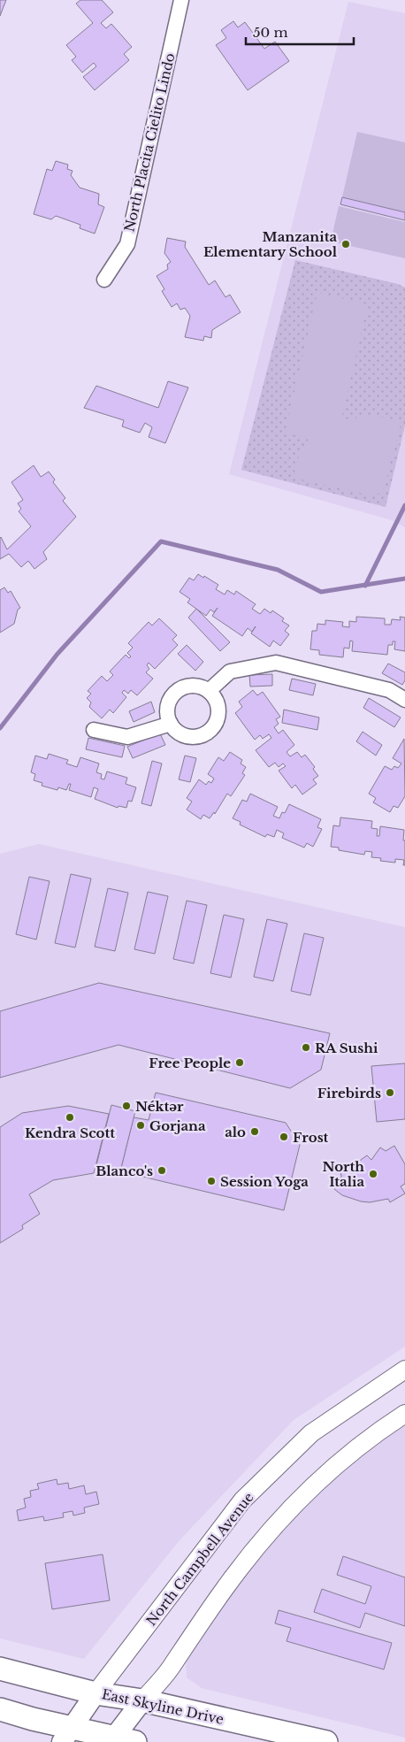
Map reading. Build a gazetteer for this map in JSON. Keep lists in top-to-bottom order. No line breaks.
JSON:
{"streets":{"main road":["North Campbell Avenue","East Skyline Drive"],"street":["North Placita Cielito Lindo"]},"crossings":[["North Campbell Avenue","East Skyline Drive"]],"places":["Manzanita Elementary School","RA Sushi","Free People","Firebirds","Néktər","Kendra Scott","Gorjana","alo","Frost","Blanco's","North Italia","Session Yoga"],"scale_bar":"50 m"}
